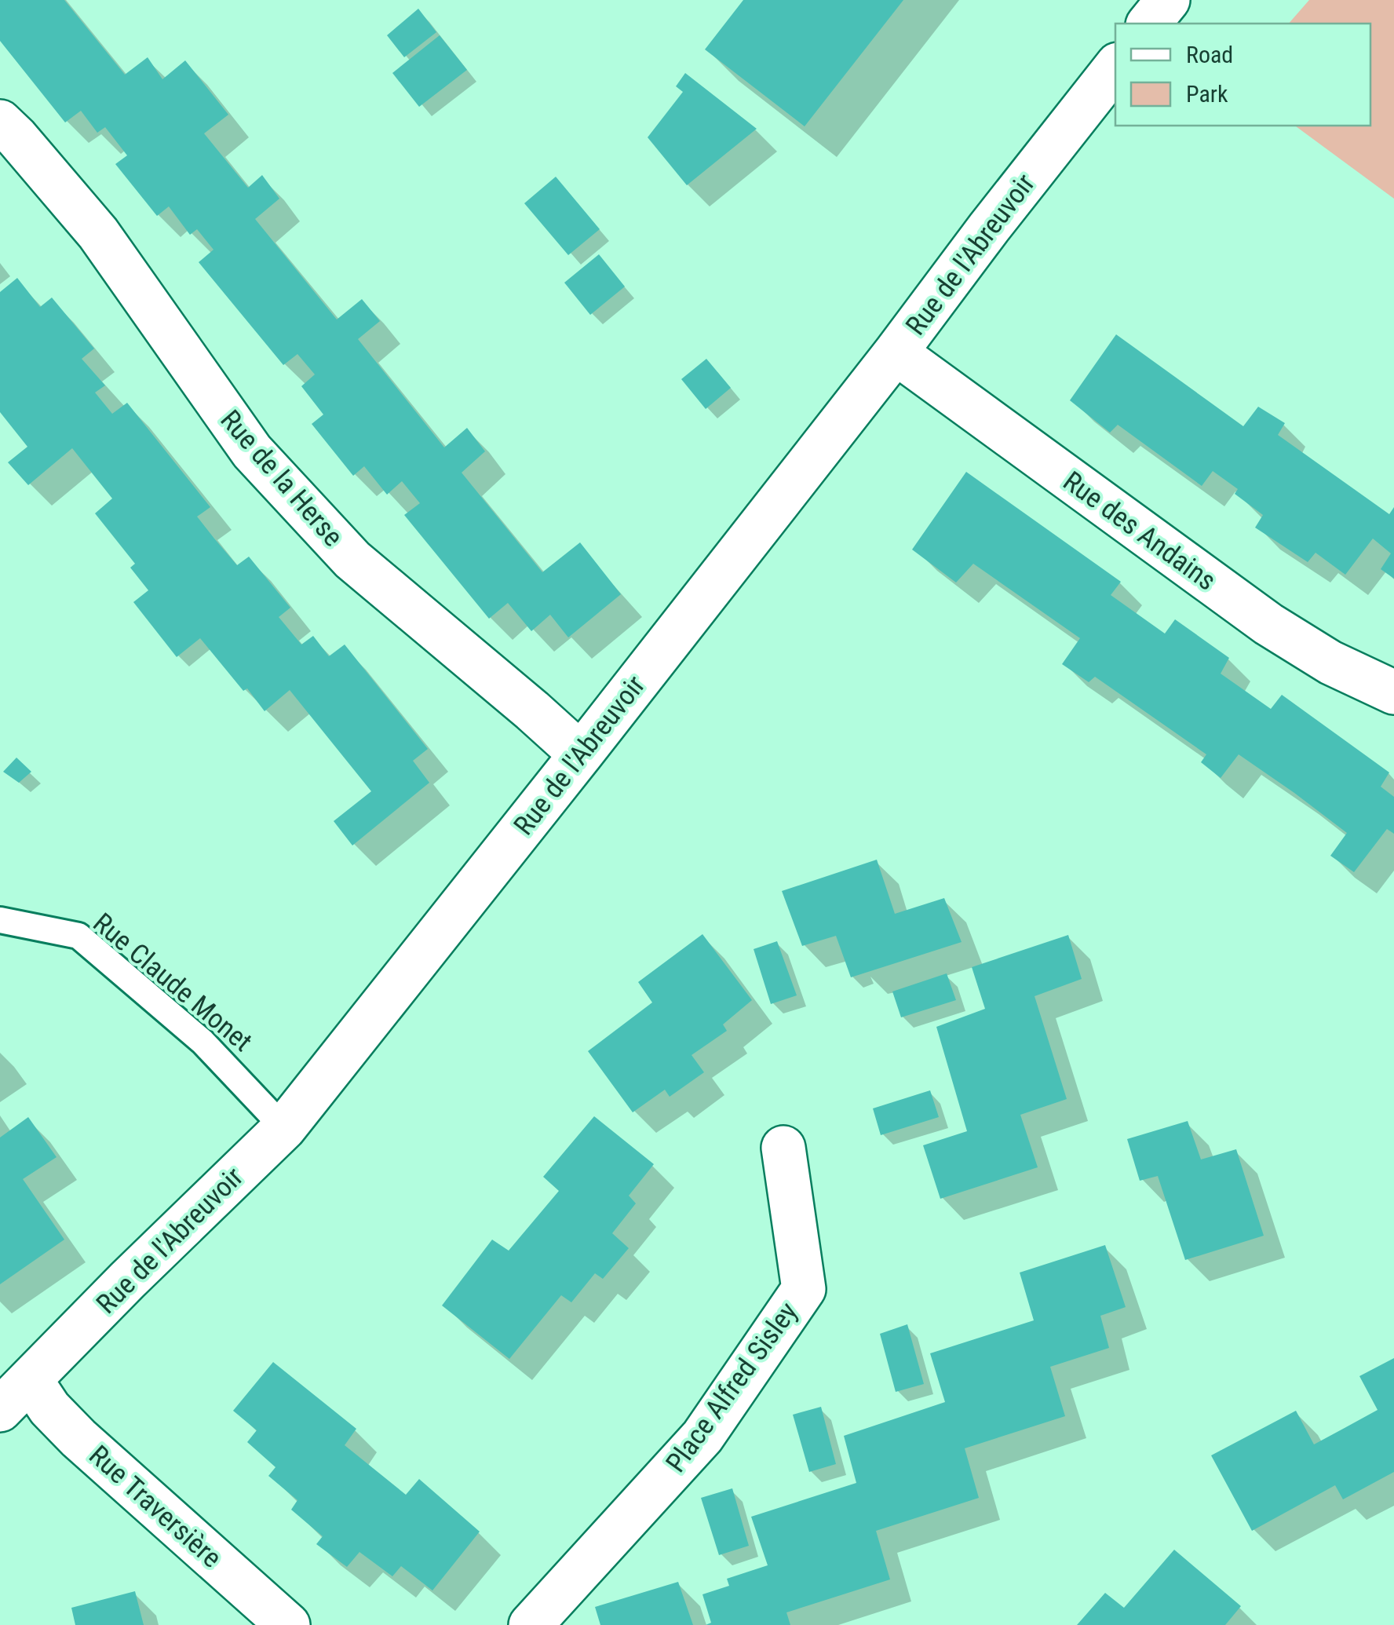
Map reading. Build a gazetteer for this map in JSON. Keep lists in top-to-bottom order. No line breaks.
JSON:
{"streets":{"street":["Rue de l'Abreuvoir","Rue de la Herse","Rue des Andains","Place Alfred Sisley","Rue Traversière"],"lane":["Rue Claude Monet"]},"crossings":[["Rue de l'Abreuvoir","Rue de la Herse"],["Rue de l'Abreuvoir","Rue des Andains"],["Rue de l'Abreuvoir","Rue Claude Monet"],["Rue de l'Abreuvoir","Rue Traversière"]],"legend":["Road","Park"]}
